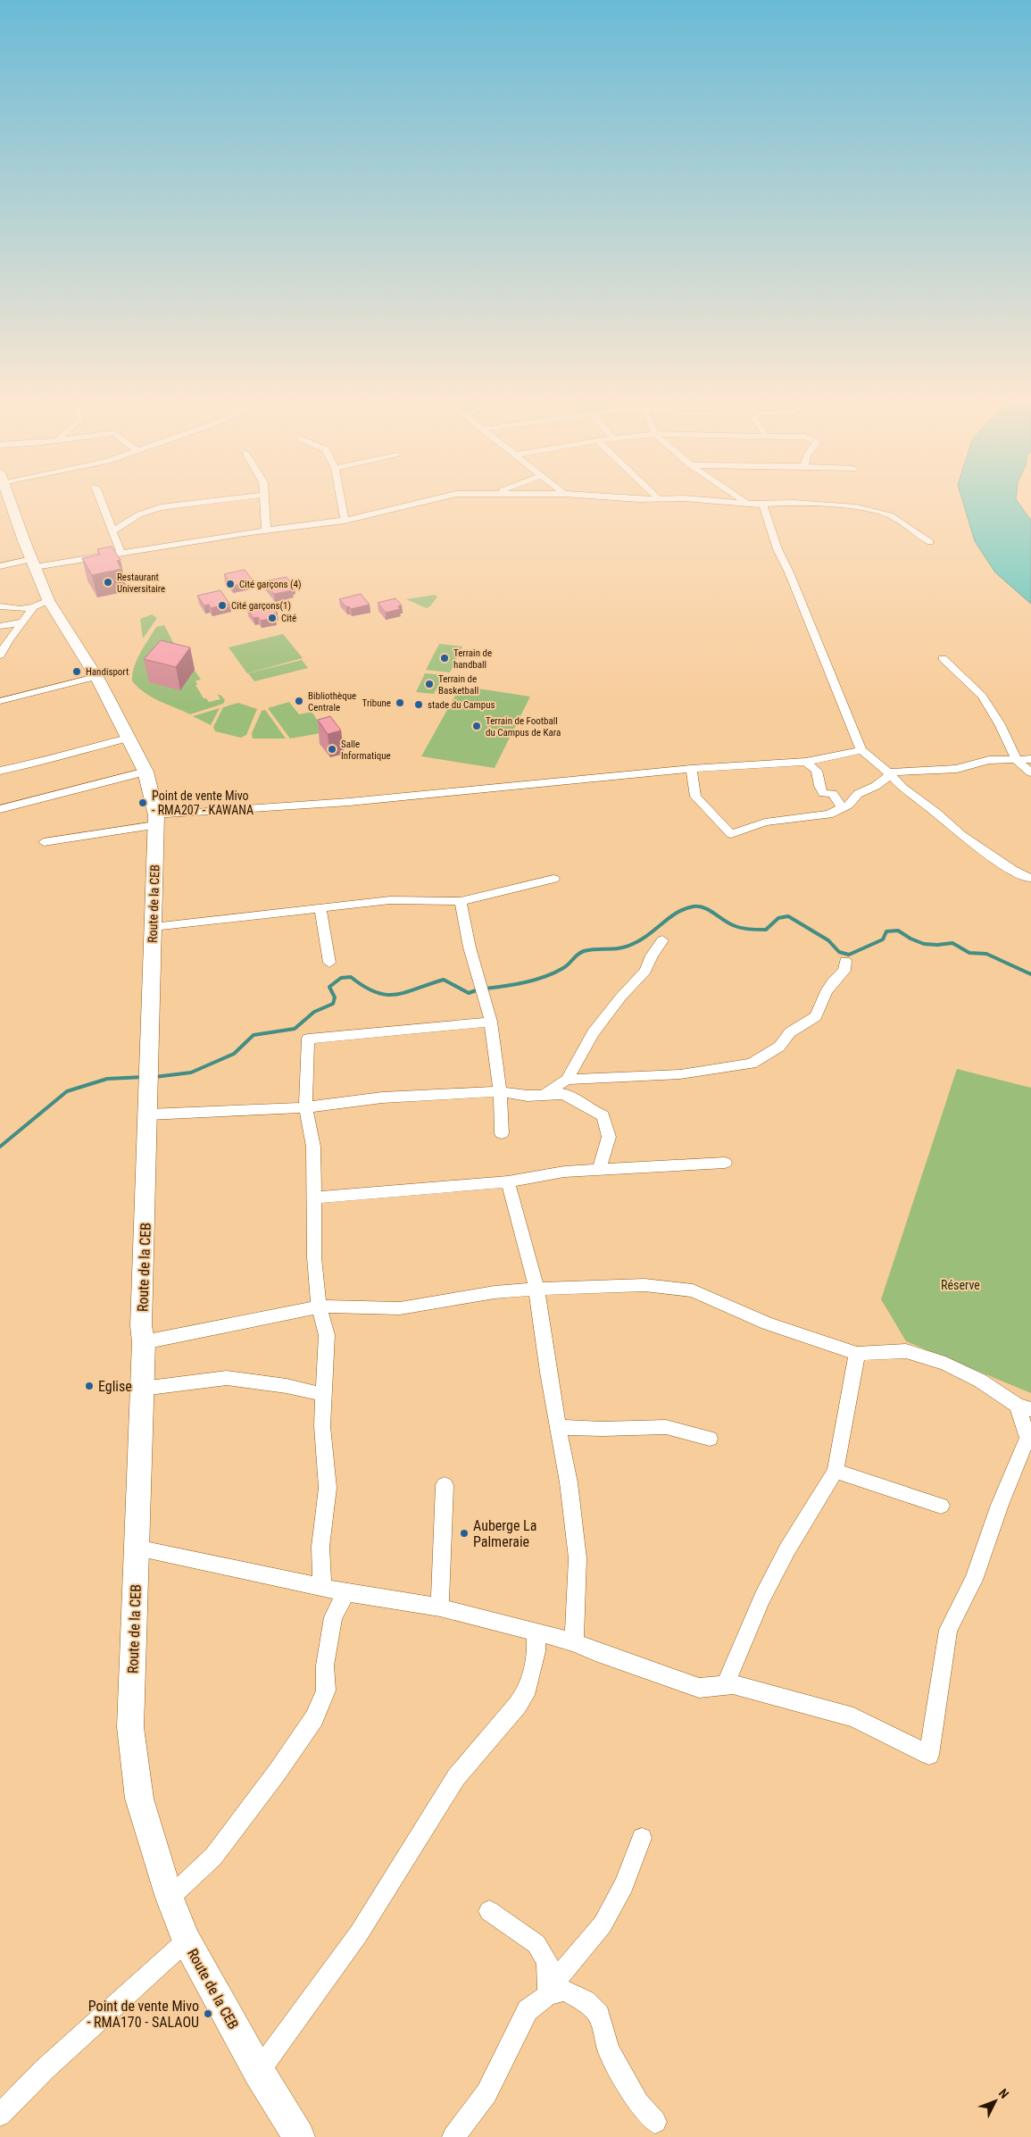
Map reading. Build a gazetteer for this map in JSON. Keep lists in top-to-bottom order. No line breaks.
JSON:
{"streets":{"main road":["Route de la CEB"]},"parks":["Réserve"],"places":["Restaurant Universitaire","Cité garçons (4)","Cité garçons(1)","Cité","Terrain de handball","Handisport","Terrain de Basketball","Bibliothèque Centrale","Tribune","stade du Campus","Terrain de Football du Campus de Kara","Salle Informatique","Point de vente Mivo - RMA207 - KAWANA","Eglise","Auberge La Palmeraie","Point de vente Mivo - RMA170 - SALAOU"],"north":"top right"}
